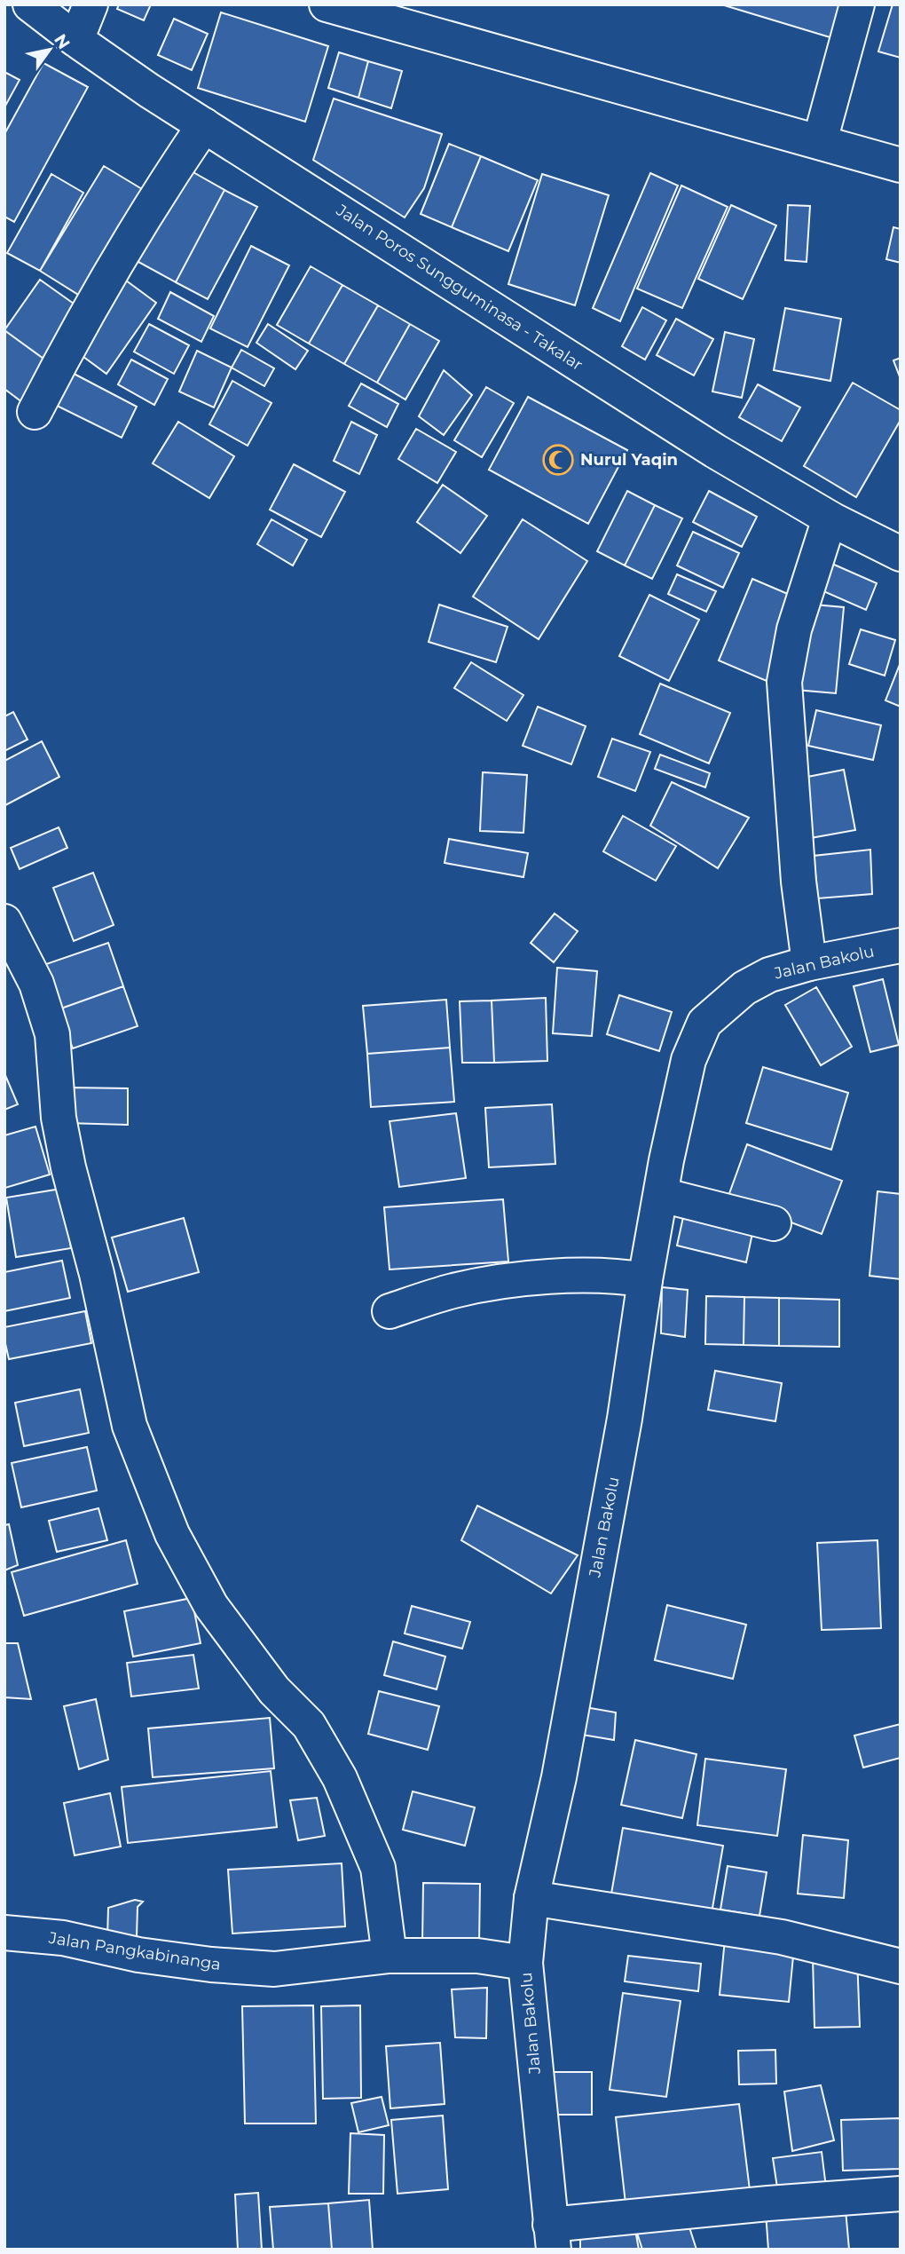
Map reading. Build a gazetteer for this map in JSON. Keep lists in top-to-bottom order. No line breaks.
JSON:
{"streets":{"main road":["Jalan Poros Sungguminasa - Takalar","Jalan Bakolu","Jalan Pangkabinanga"]},"crossings":[["Jalan Bakolu","Jalan Pangkabinanga"]],"places":{"mosque":["Nurul Yaqin"]},"north":"top right"}
